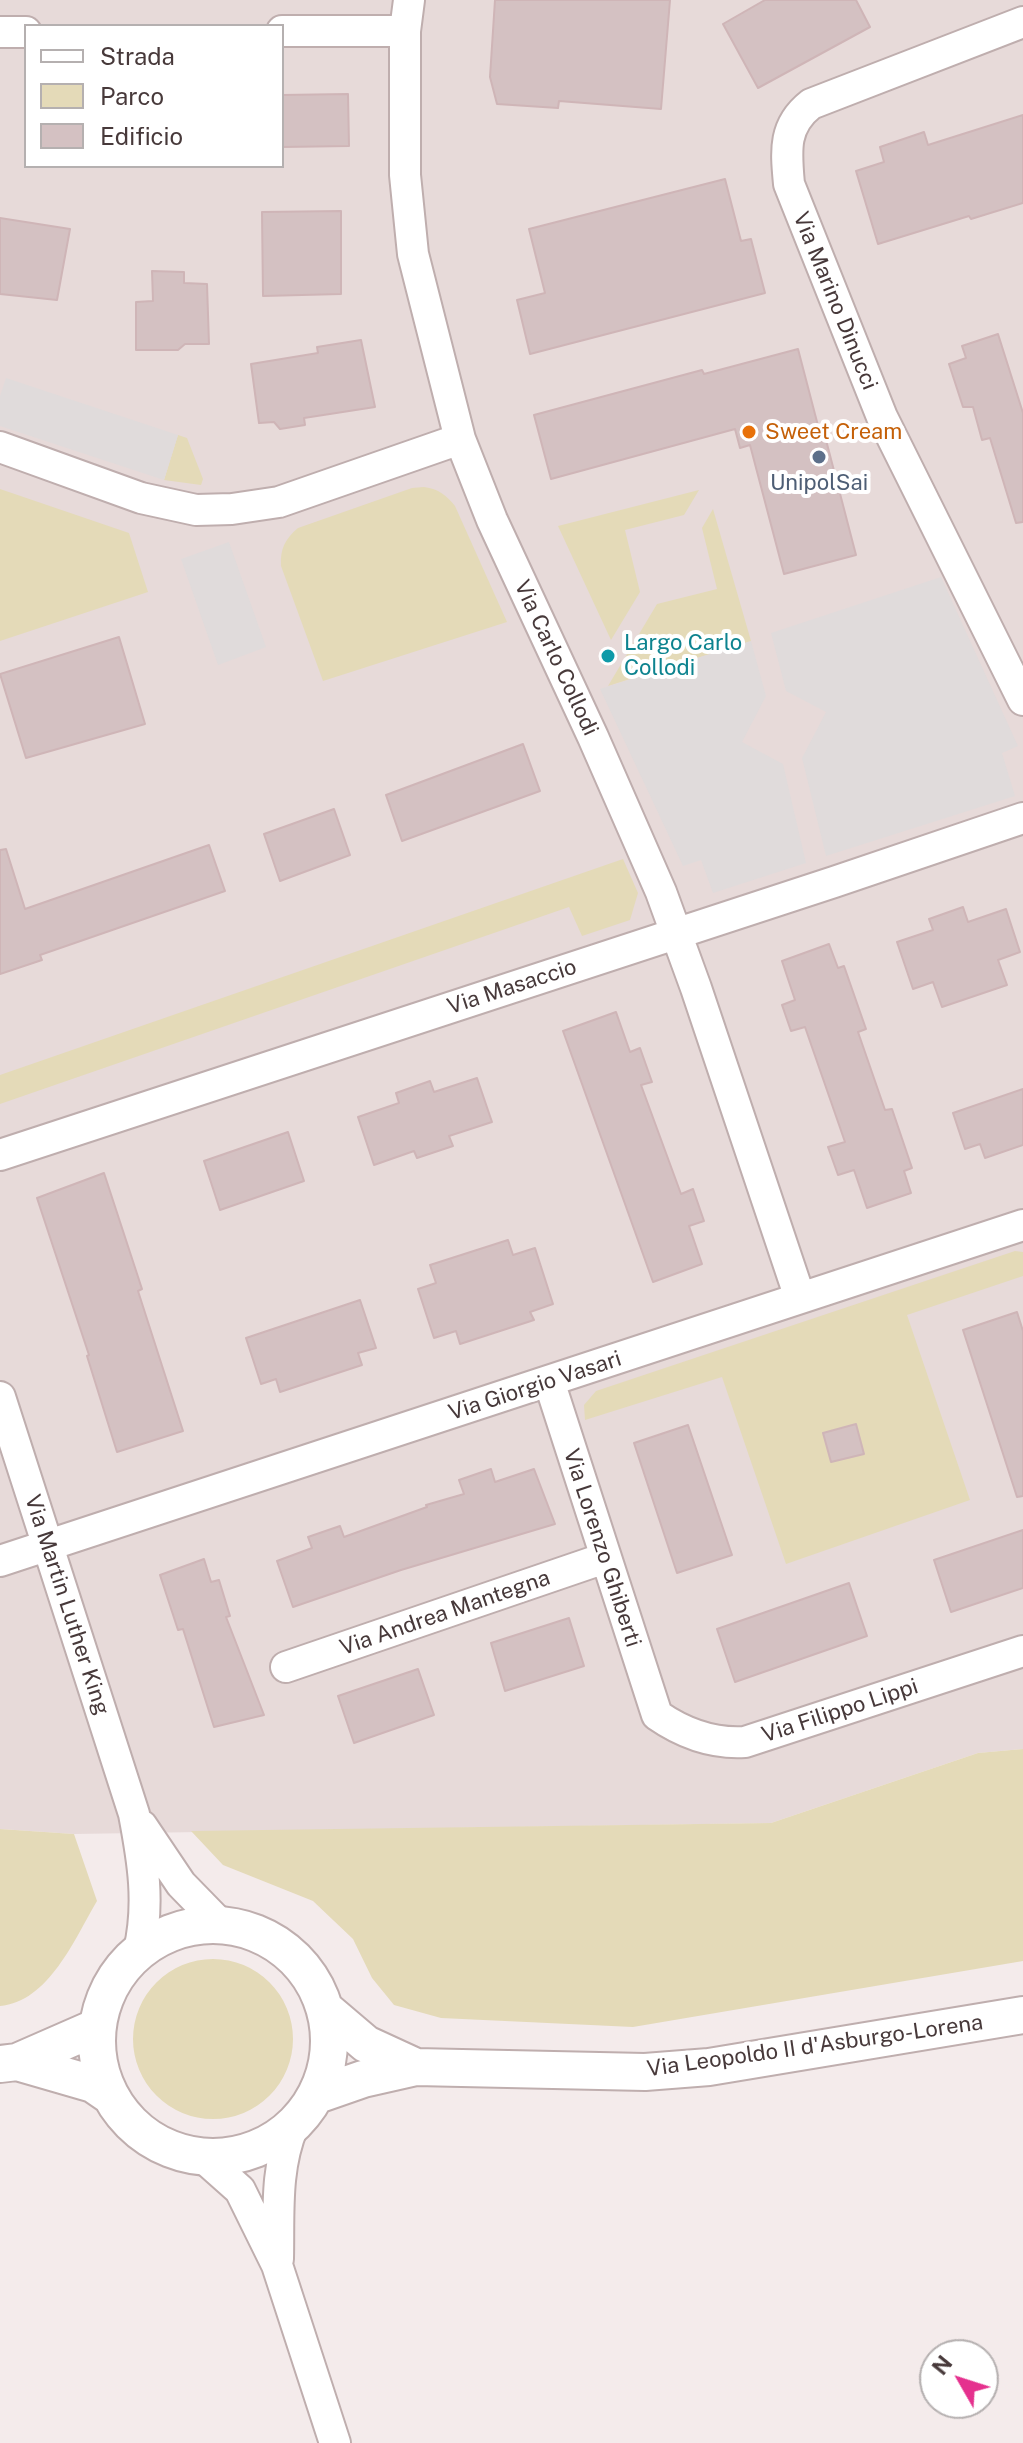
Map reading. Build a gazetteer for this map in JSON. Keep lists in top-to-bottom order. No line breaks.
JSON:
{"streets":{"street":["Via Marino Dinucci","Via Carlo Collodi","Via Masaccio","Via Giorgio Vasari","Via Lorenzo Ghiberti","Via Martin Luther King","Via Andrea Mantegna","Via Filippo Lippi","Via Leopoldo II d'Asburgo-Lorena"]},"crossings":[["Via Carlo Collodi","Via Masaccio"],["Via Carlo Collodi","Via Giorgio Vasari"],["Via Giorgio Vasari","Via Lorenzo Ghiberti"],["Via Giorgio Vasari","Via Martin Luther King"],["Via Lorenzo Ghiberti","Via Andrea Mantegna"],["Via Lorenzo Ghiberti","Via Filippo Lippi"]],"places":["Sweet Cream","UnipolSai","Largo Carlo Collodi"],"legend":["Strada","Parco","Edificio"],"north":"top left"}
